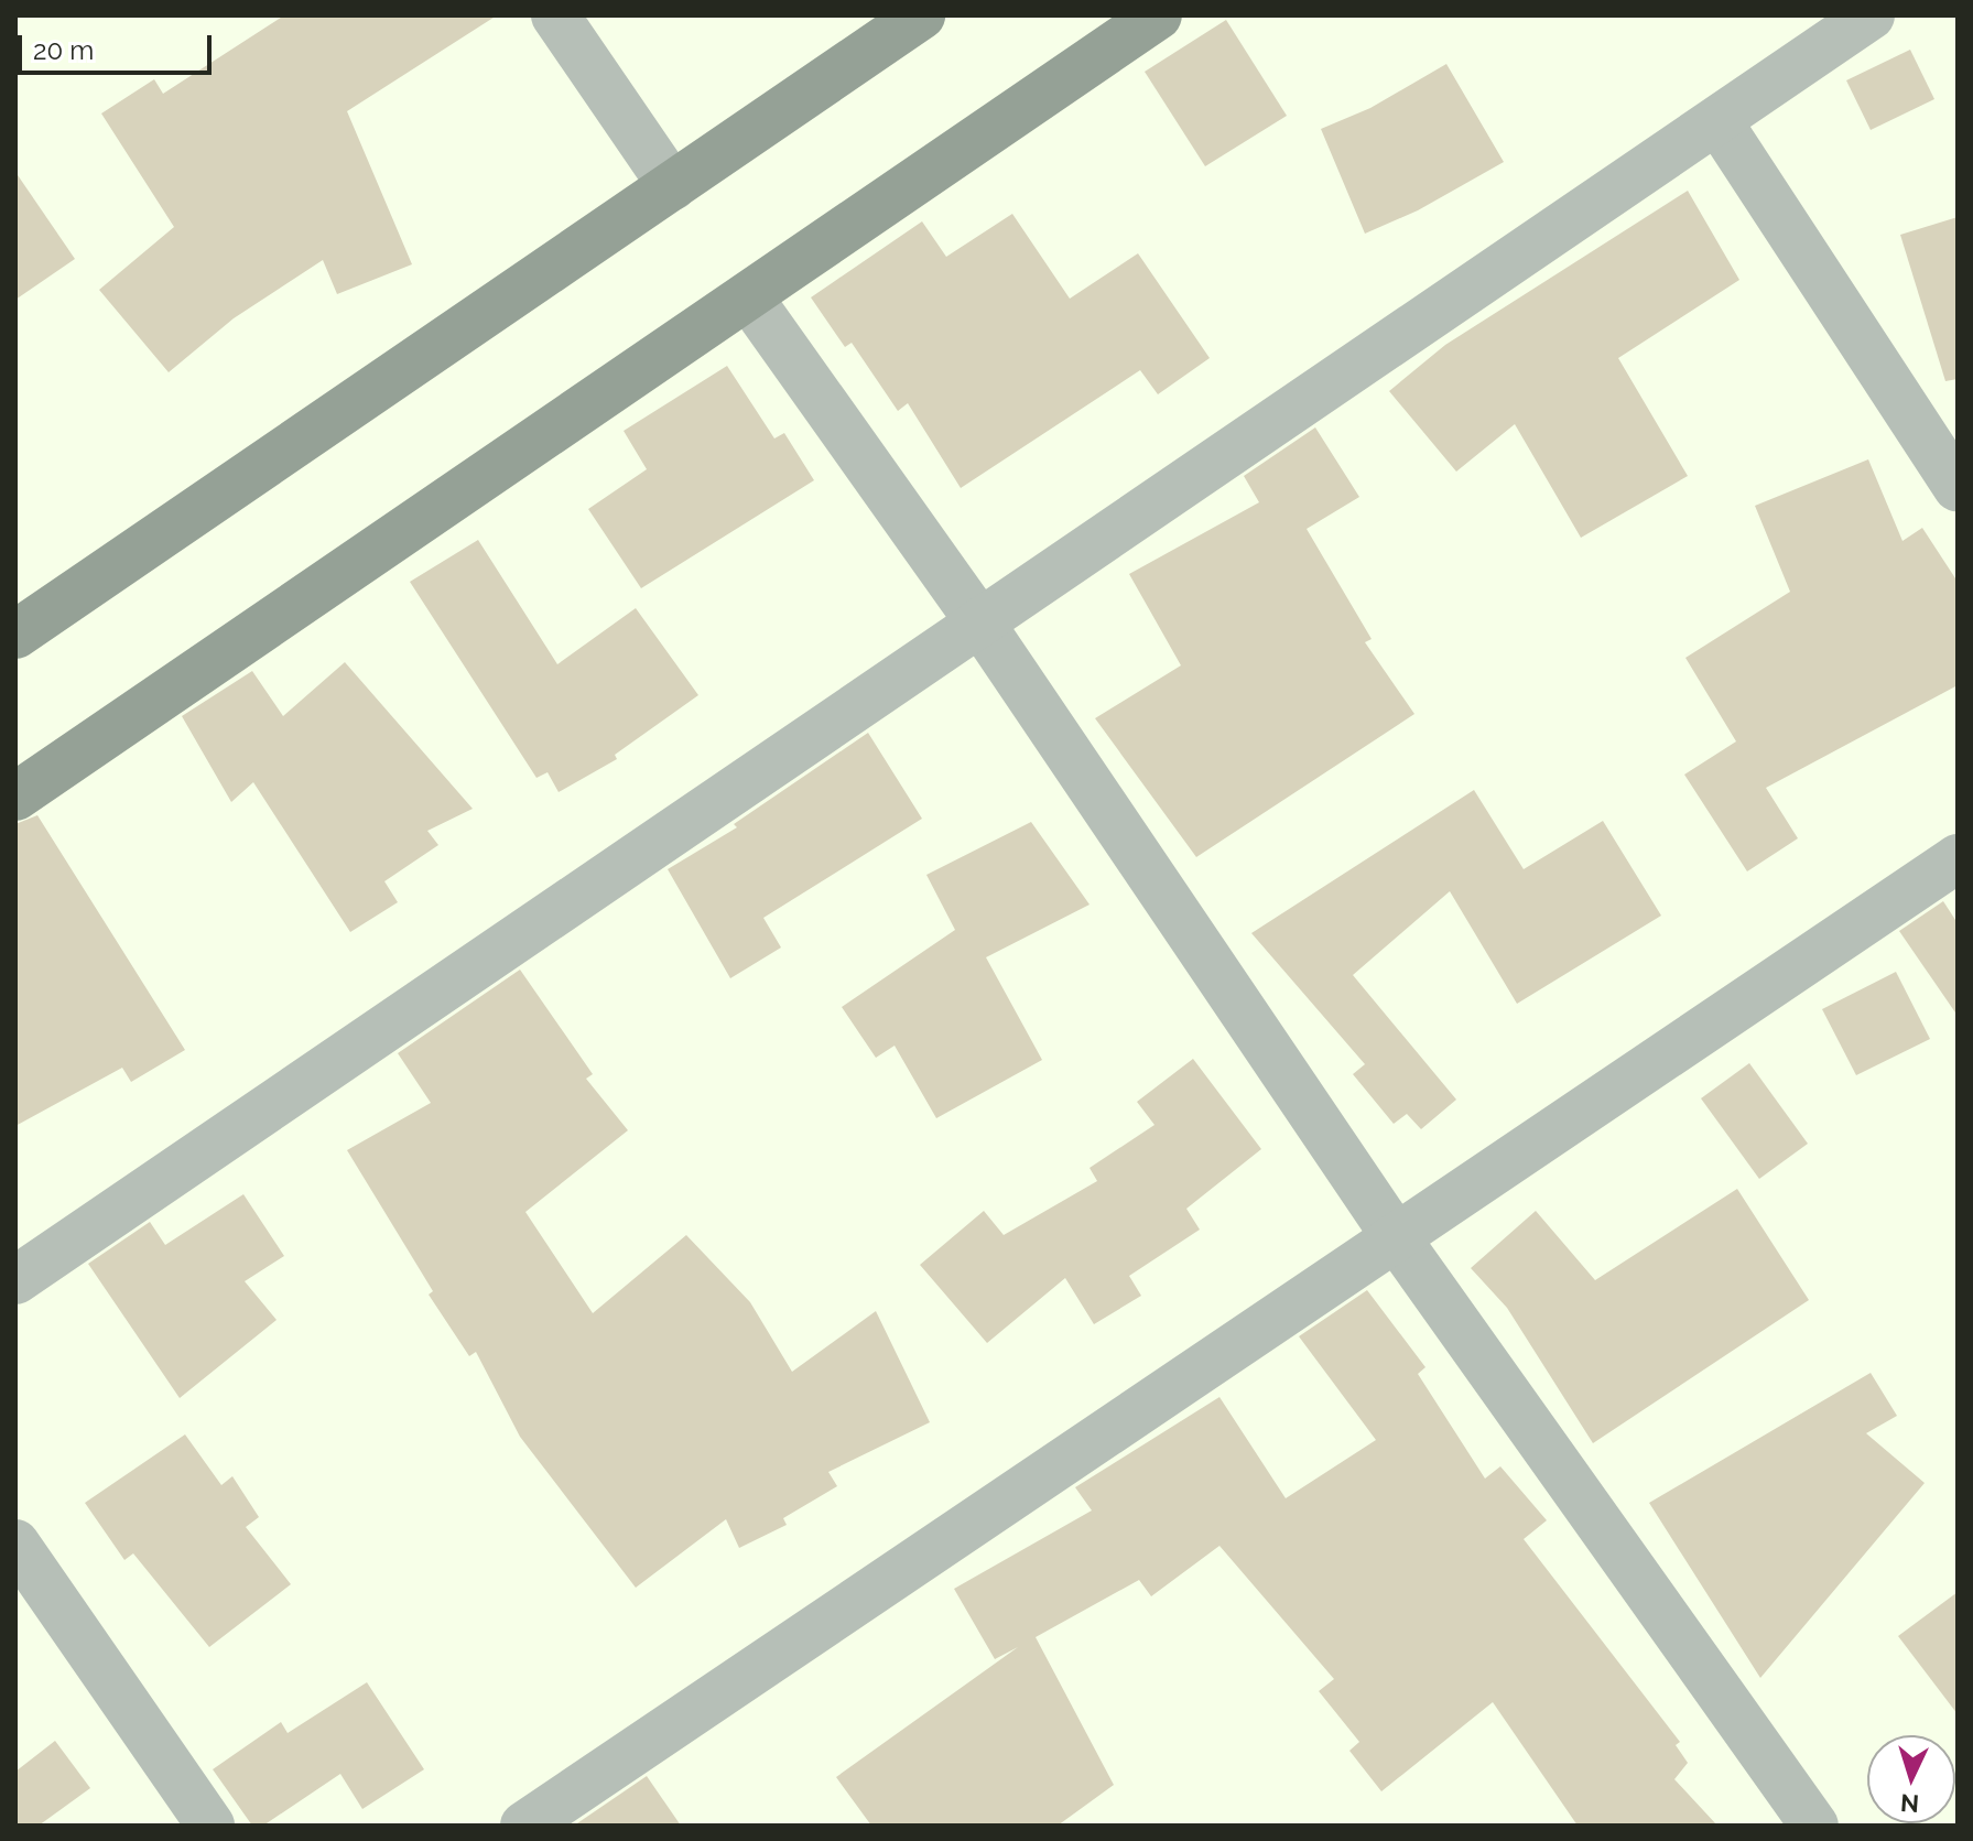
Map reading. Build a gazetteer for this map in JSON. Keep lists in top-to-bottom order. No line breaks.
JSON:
{"scale_bar":"20 m","north":"bottom"}
